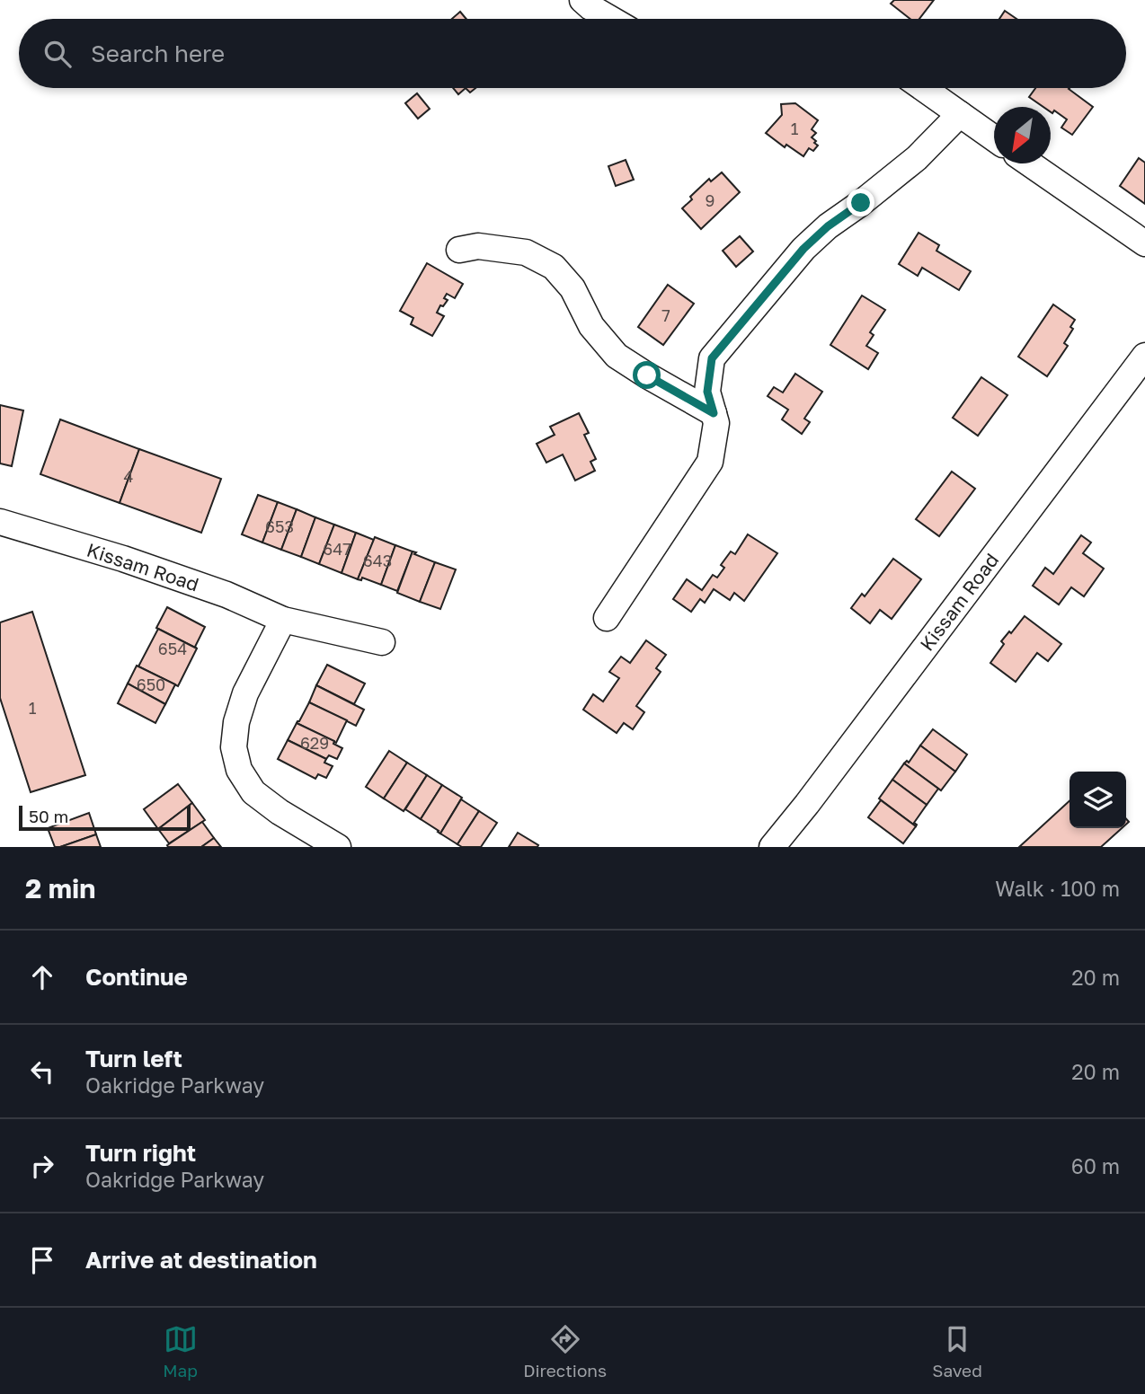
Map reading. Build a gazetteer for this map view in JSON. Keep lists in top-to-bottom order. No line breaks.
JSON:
{"streets":{"street":["Kissam Road"]},"house_numbers":["1","9","7","4","653","647","643","654","650","1","629"],"scale_bar":"50 m","north":"bottom left","page":{"search":"Search here","scale":"50 m","heading":["2 min","Walk · 100 m"],"list":[["Continue","20 m"],["Turn left","Oakridge Parkway","20 m"],["Turn right","Oakridge Parkway","60 m"],"Arrive at destination"],"nav":["Map","Directions","Saved"]}}
